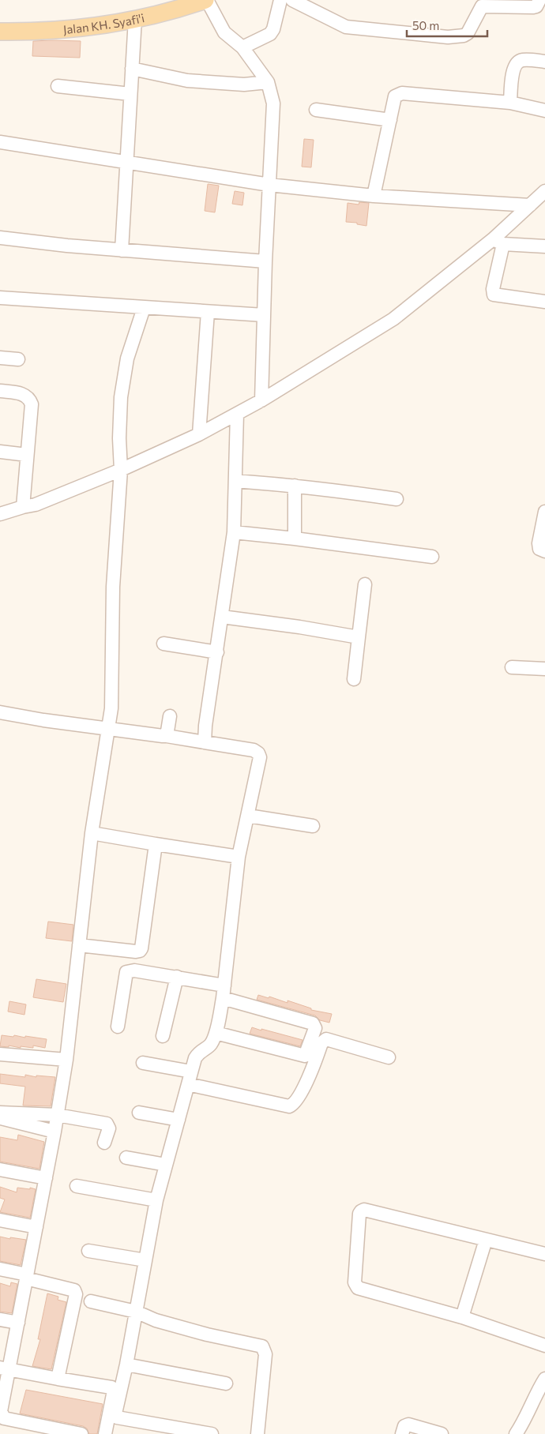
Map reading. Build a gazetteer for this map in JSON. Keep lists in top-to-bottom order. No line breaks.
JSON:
{"streets":{"main road":["Jalan KH. Syafi'i"]},"scale_bar":"50 m"}
